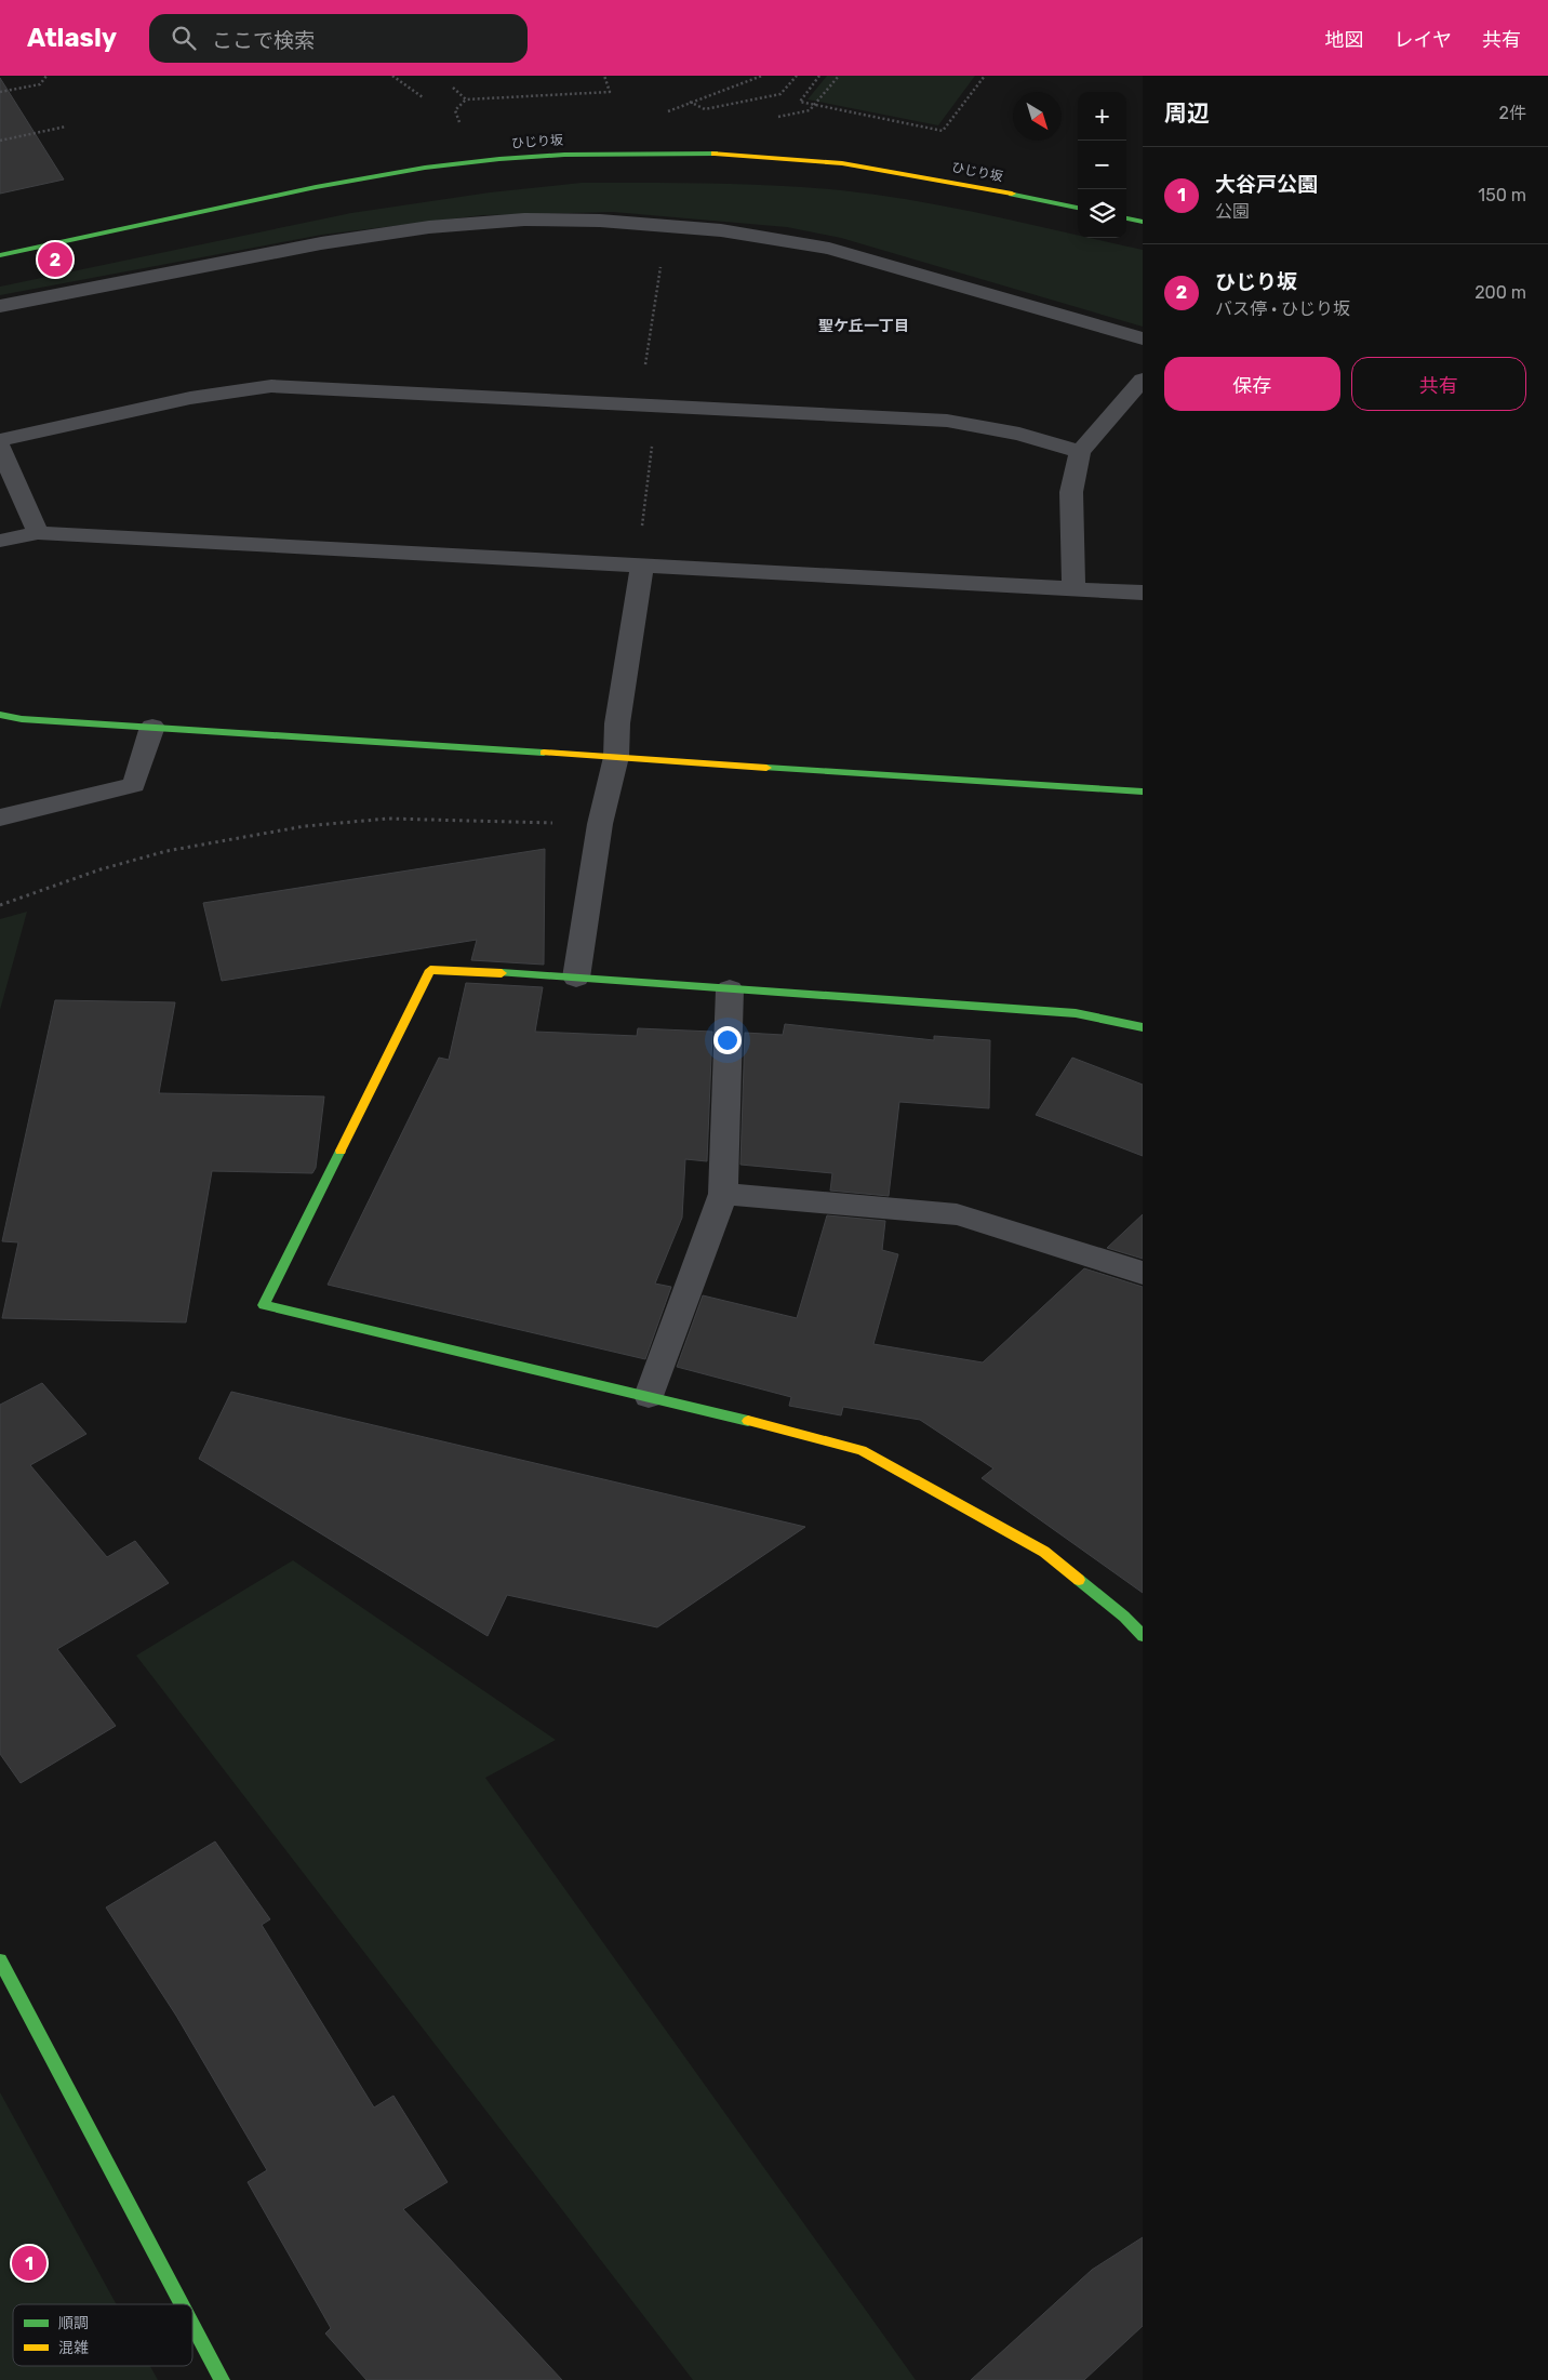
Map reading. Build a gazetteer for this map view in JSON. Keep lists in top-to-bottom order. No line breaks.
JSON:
{"streets":{"street":["ひじり坂"]},"districts":["聖ケ丘一丁目"],"legend":["順調","混雑"],"north":"bottom right","page":{"header":"Atlasly","search":"ここで検索","nav":["地図","レイヤ","共有"],"heading":["周辺","2件"],"map_buttons":["+","−"],"list":[{"mark":"1","name":"大谷戸公園","note":"公園","value":"150 m"},{"mark":"2","name":"ひじり坂","note":"バス停 · ひじり坂","value":"200 m"}],"pins":["2","1"],"buttons":["保存","共有"]}}
